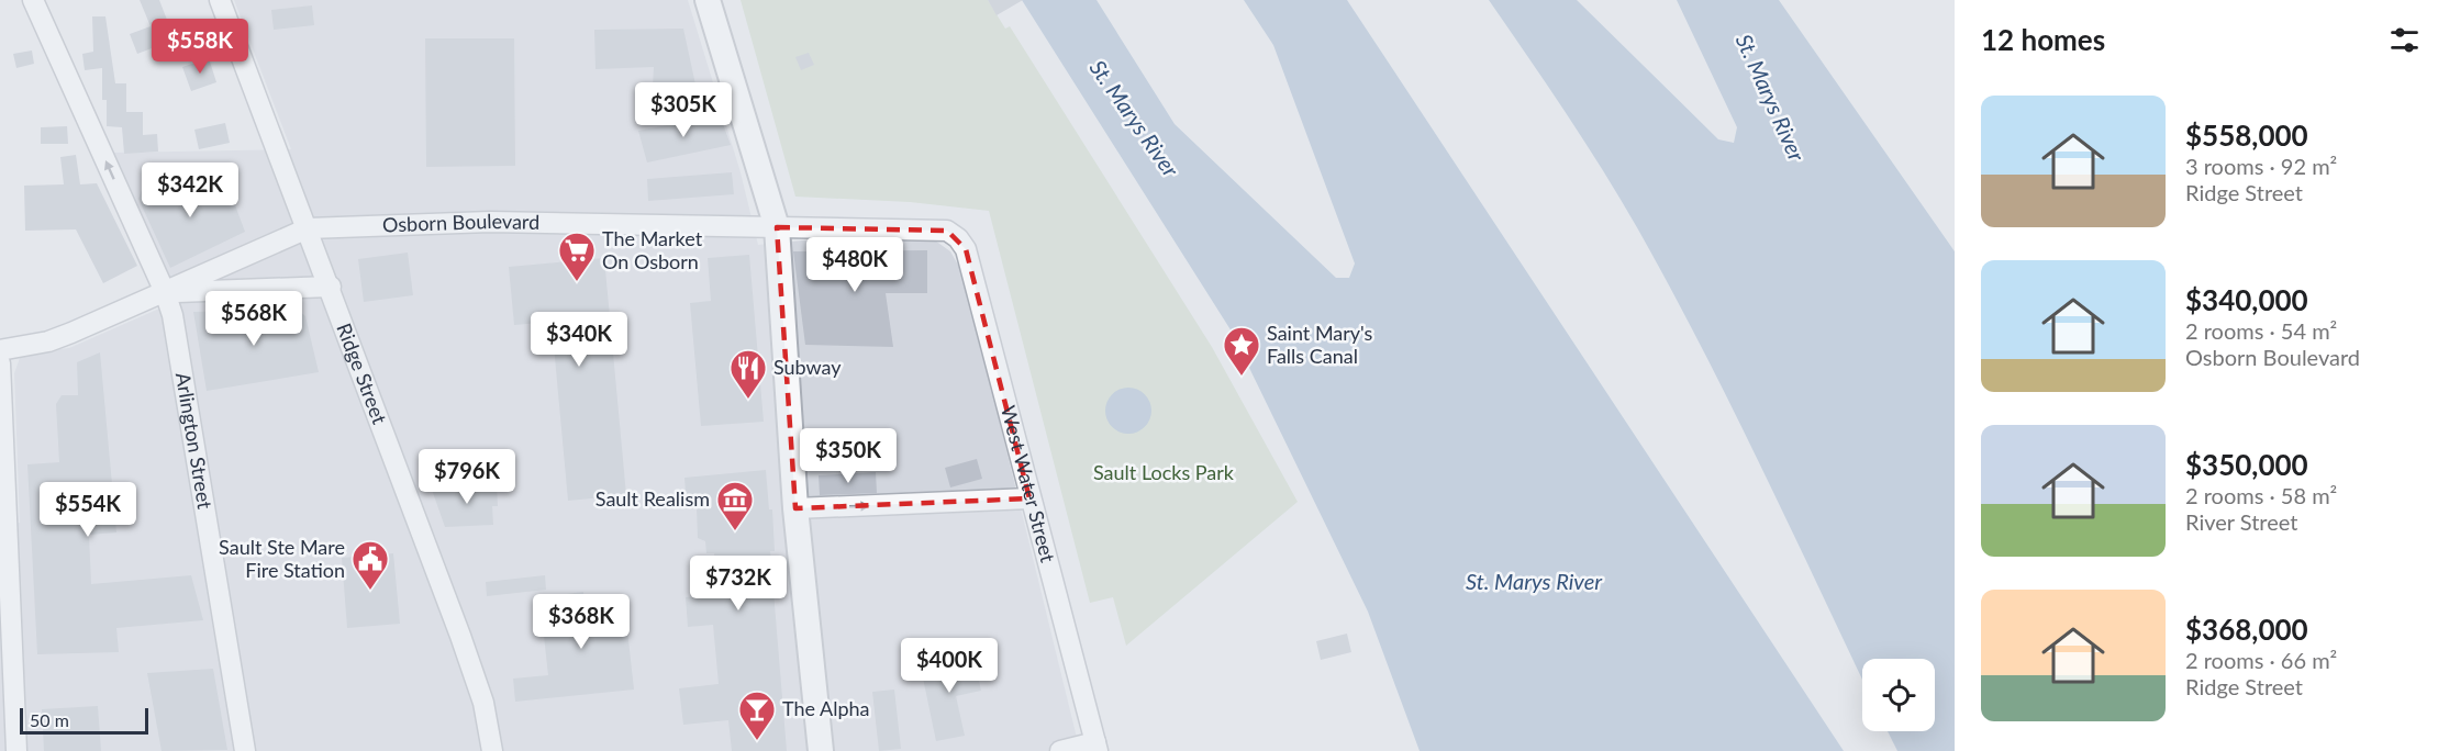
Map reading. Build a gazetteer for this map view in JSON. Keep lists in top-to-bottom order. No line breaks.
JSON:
{"streets":{"street":["Osborn Boulevard","Ridge Street","Arlington Street","West Water Street"]},"crossings":[["Osborn Boulevard","Ridge Street"],["Osborn Boulevard","Arlington Street"],["Osborn Boulevard","West Water Street"]],"one_way":["Arlington Street"],"water":["St. Marys River"],"parks":["Sault Locks Park"],"places":{"supermarket":["The Market On Osborn"],"place":["Saint Mary's Falls Canal"],"restaurant":["Subway"],"museum":["Sault Realism"],"public building":["Sault Ste Mare Fire Station"],"bar":["The Alpha"]},"scale_bar":"50 m","page":{"heading":"12 homes","price":["$558K","$305K","$342K","$480K","$568K","$340K","$350K","$796K","$554K","$732K","$368K","$400K"],"list":[{"name":"$558,000","note":"3 rooms · 92 m² · Ridge Street"},{"name":"$340,000","note":"2 rooms · 54 m² · Osborn Boulevard"},{"name":"$350,000","note":"2 rooms · 58 m² · River Street"},{"name":"$368,000","note":"2 rooms · 66 m² · Ridge Street"}],"scale":"50 m"}}
